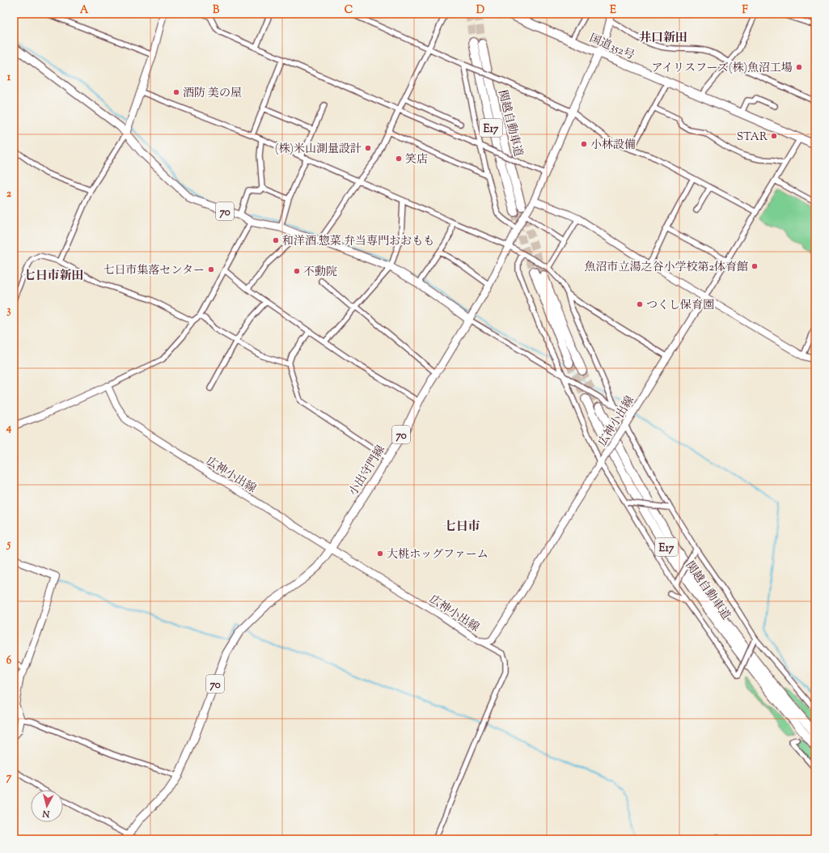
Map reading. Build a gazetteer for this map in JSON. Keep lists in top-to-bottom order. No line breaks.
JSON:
{"streets":{"highway":["国道352号","関越自動車道","E17"],"main road":["70","広神小出線","小出守門線"]},"crossings":[["70","広神小出線"],["70","小出守門線"],["広神小出線","小出守門線"]],"districts":["井口新田","七日市新田","七日市"],"places":["アイリスフーズ(株)魚沼工場","酒防 美の屋","STAR","小林設備","(株)米山測量設計","笑店","和洋酒 惣菜 弁当専門おおもも","魚沼市立湯之谷小学校第2体育館","七日市集落センター","不動院","つくし保育園","大桃ホッグファーム"],"north":"bottom","grid":{"columns":["A","B","C","D","E","F"],"rows":["1","2","3","4","5","6","7"]}}
